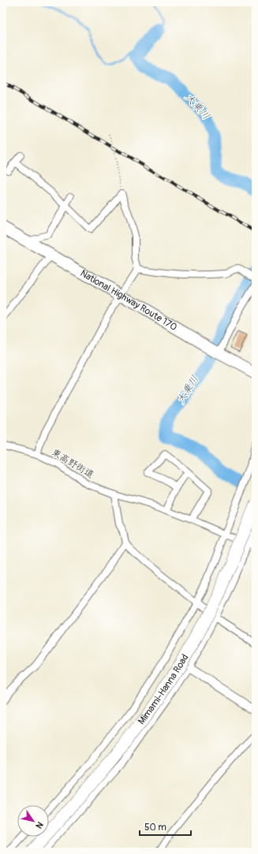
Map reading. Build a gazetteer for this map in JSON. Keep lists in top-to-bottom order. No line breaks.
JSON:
{"streets":{"highway":["National Highway Route 170","Mimami-Hanna Road"],"street":["東高野街道"]},"water":["大乗川"],"scale_bar":"50 m","north":"bottom right"}
